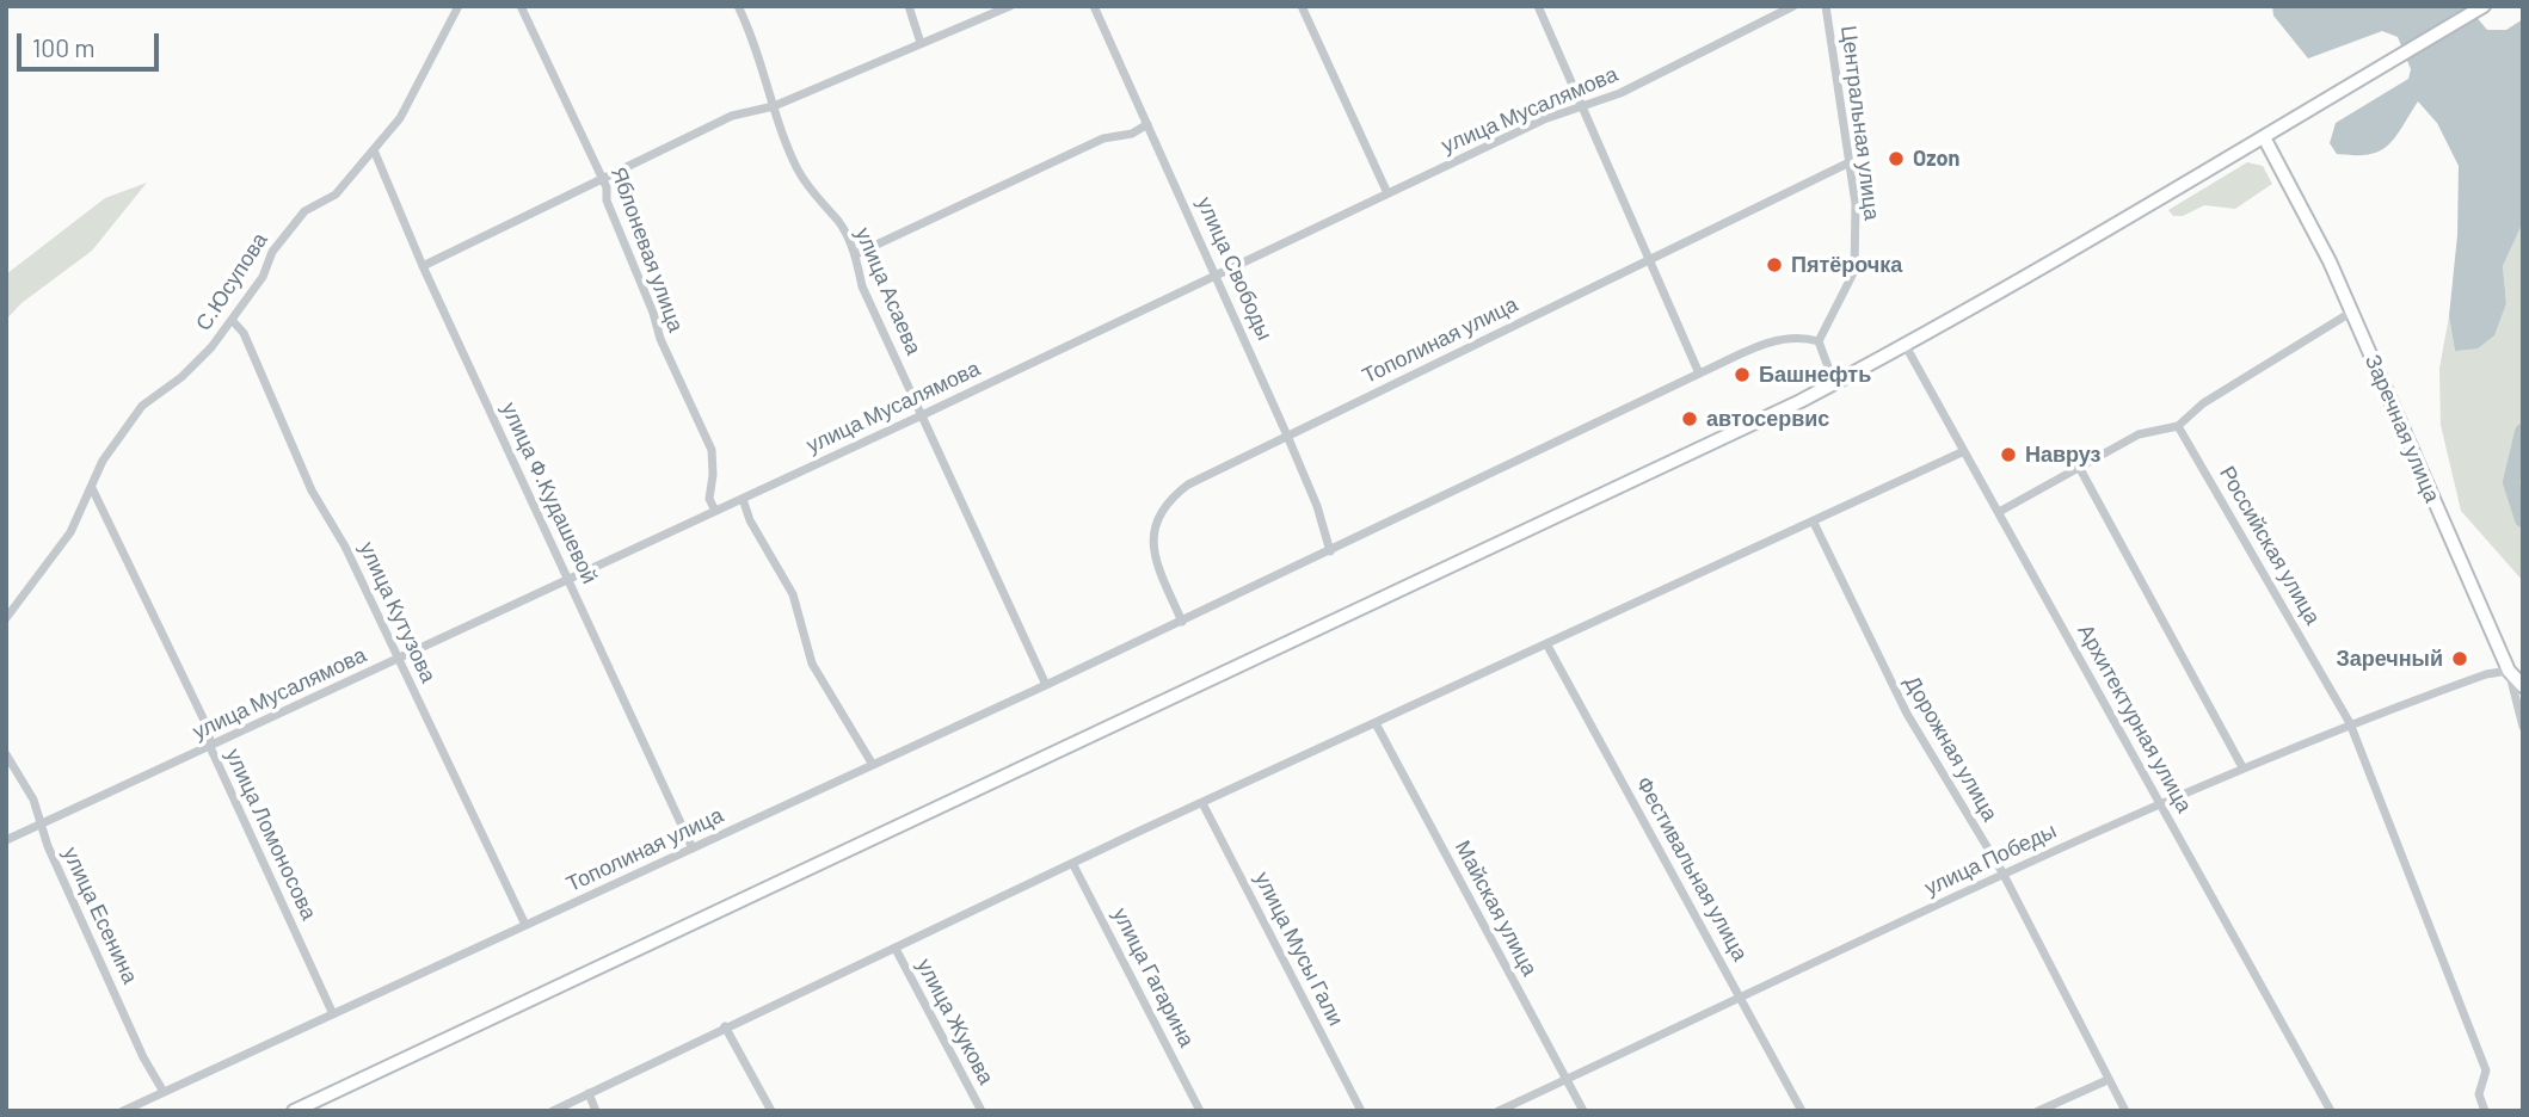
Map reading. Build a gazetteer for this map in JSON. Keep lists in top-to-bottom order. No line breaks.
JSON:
{"streets":{"main road":["Заречная улица"],"street":["улица Мусалямова","Центральная улица","Яблоневая улица","улица Свободы","С.Юсупова","улица Асаева","Тополиная улица","улица Ф.Кудашевой","Российская улица","улица Кутузова","Архитектурная улица","Дорожная улица","улица Ломоносова","улица Победы","Фестивальная улица","Майская улица","улица Есенина","улица Мусы Гали","улица Гагарина","улица Жукова"]},"crossings":[["улица Мусалямова","Яблоневая улица"],["улица Мусалямова","улица Свободы"],["улица Мусалямова","улица Асаева"],["улица Мусалямова","улица Ф.Кудашевой"],["улица Мусалямова","улица Кутузова"],["улица Мусалямова","улица Ломоносова"],["улица Мусалямова","улица Есенина"],["Центральная улица","Тополиная улица"],["улица Свободы","Тополиная улица"],["С.Юсупова","улица Ф.Кудашевой"],["С.Юсупова","улица Кутузова"],["С.Юсупова","улица Ломоносова"],["улица Асаева","Тополиная улица"],["Тополиная улица","улица Ф.Кудашевой"],["Тополиная улица","улица Кутузова"],["Тополиная улица","улица Ломоносова"],["Тополиная улица","улица Есенина"],["Заречная улица","улица Победы"],["Российская улица","улица Победы"],["Архитектурная улица","улица Победы"],["Дорожная улица","улица Победы"],["улица Победы","Фестивальная улица"],["улица Победы","Майская улица"]],"places":["Ozon","Пятёрочка","Башнефть","автосервис","Навруз","Заречный"],"scale_bar":"100 m"}
